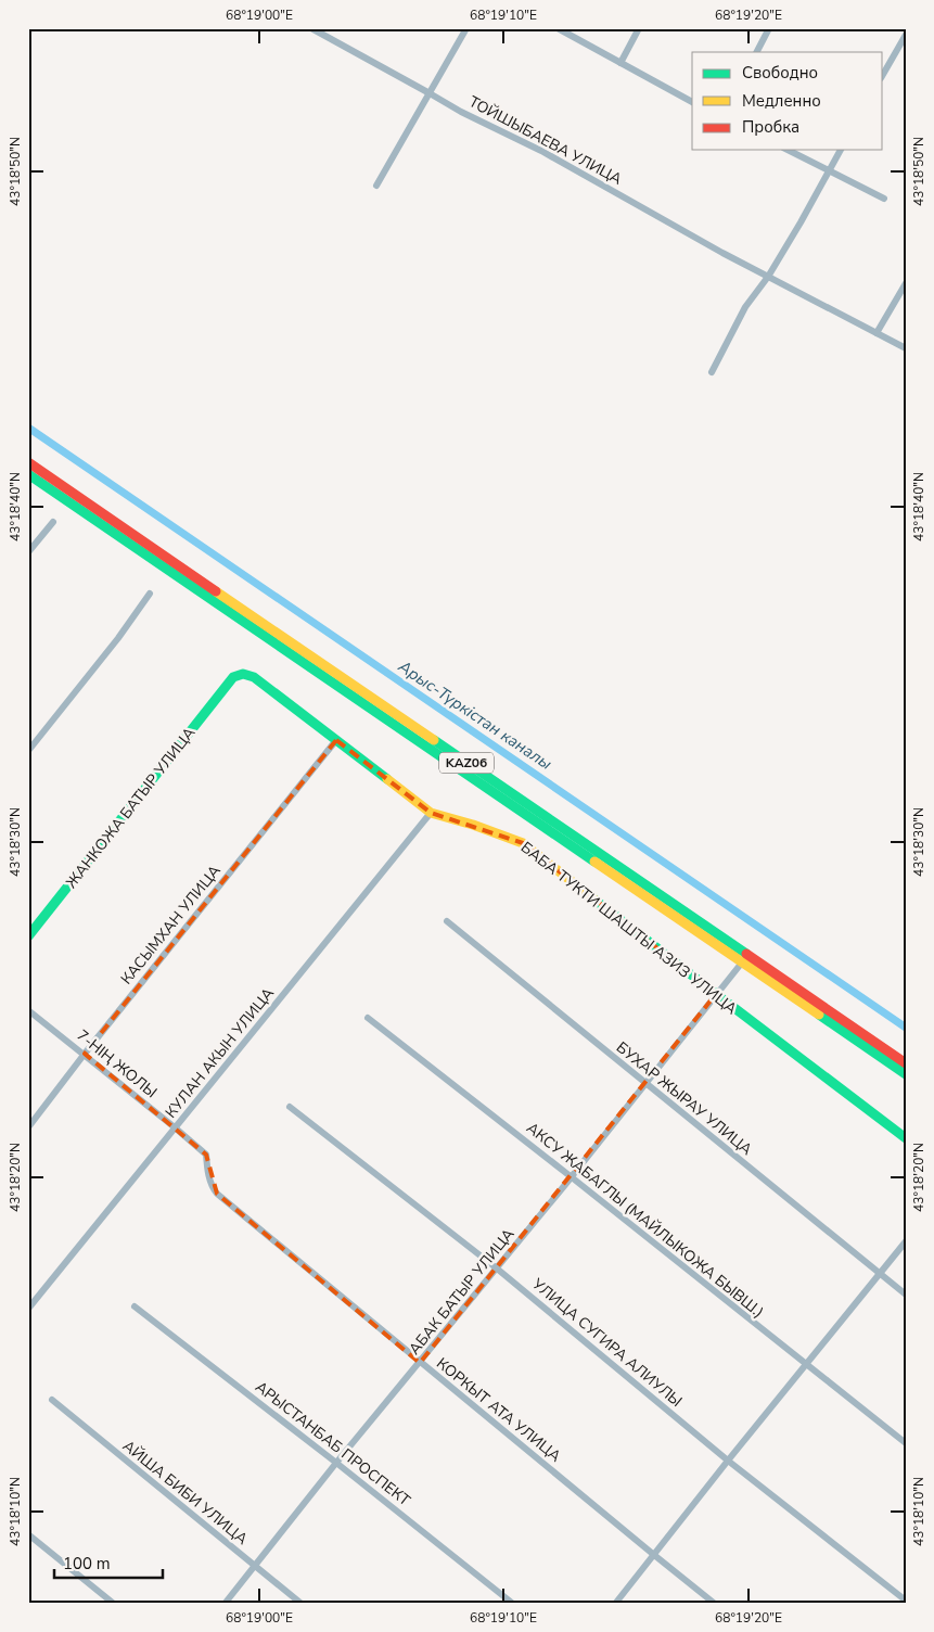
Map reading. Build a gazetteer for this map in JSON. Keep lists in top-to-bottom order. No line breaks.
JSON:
{"streets":{"main road":["KАZ06","ЖАНКОЖА БАТЫР УЛИЦА","БАБА ТУКТИ ШАШТЫ АЗИЗ УЛИЦА"],"street":["ТОЙШЫБАЕВА УЛИЦА","КАСЫМХАН УЛИЦА","КУЛАН АКЫН УЛИЦА","7-НІҢ ЖОЛЫ","БУХАР ЖЫРАУ УЛИЦА","АКСУ ЖАБАГЛЫ (МАЙЛЫКОЖА БЫВШ.)","АБАК БАТЫР УЛИЦА","УЛИЦА СУГИРА АЛИУЛЫ","КОРКЫТ АТА УЛИЦА","АРЫСТАНБАБ ПРОСПЕКТ","АЙША БИБИ УЛИЦА"]},"crossings":[["KАZ06","АБАК БАТЫР УЛИЦА"],["ЖАНКОЖА БАТЫР УЛИЦА","БАБА ТУКТИ ШАШТЫ АЗИЗ УЛИЦА"],["КАСЫМХАН УЛИЦА","БАБА ТУКТИ ШАШТЫ АЗИЗ УЛИЦА"],["КАСЫМХАН УЛИЦА","7-НІҢ ЖОЛЫ"],["БАБА ТУКТИ ШАШТЫ АЗИЗ УЛИЦА","КУЛАН АКЫН УЛИЦА"],["БАБА ТУКТИ ШАШТЫ АЗИЗ УЛИЦА","АБАК БАТЫР УЛИЦА"],["КУЛАН АКЫН УЛИЦА","7-НІҢ ЖОЛЫ"],["7-НІҢ ЖОЛЫ","КОРКЫТ АТА УЛИЦА"],["БУХАР ЖЫРАУ УЛИЦА","АБАК БАТЫР УЛИЦА"],["АКСУ ЖАБАГЛЫ (МАЙЛЫКОЖА БЫВШ.)","АБАК БАТЫР УЛИЦА"],["АБАК БАТЫР УЛИЦА","УЛИЦА СУГИРА АЛИУЛЫ"],["АБАК БАТЫР УЛИЦА","КОРКЫТ АТА УЛИЦА"],["АБАК БАТЫР УЛИЦА","АРЫСТАНБАБ ПРОСПЕКТ"],["АБАК БАТЫР УЛИЦА","АЙША БИБИ УЛИЦА"]],"water":["Арыс-Түркістан каналы"],"legend":["Свободно","Медленно","Пробка"],"scale_bar":"100 m","coordinates":["68°19'00\"E","68°19'10\"E","68°19'20\"E","43°18'50\"N","43°18'40\"N","43°18'30\"N","43°18'20\"N","43°18'10\"N"]}
